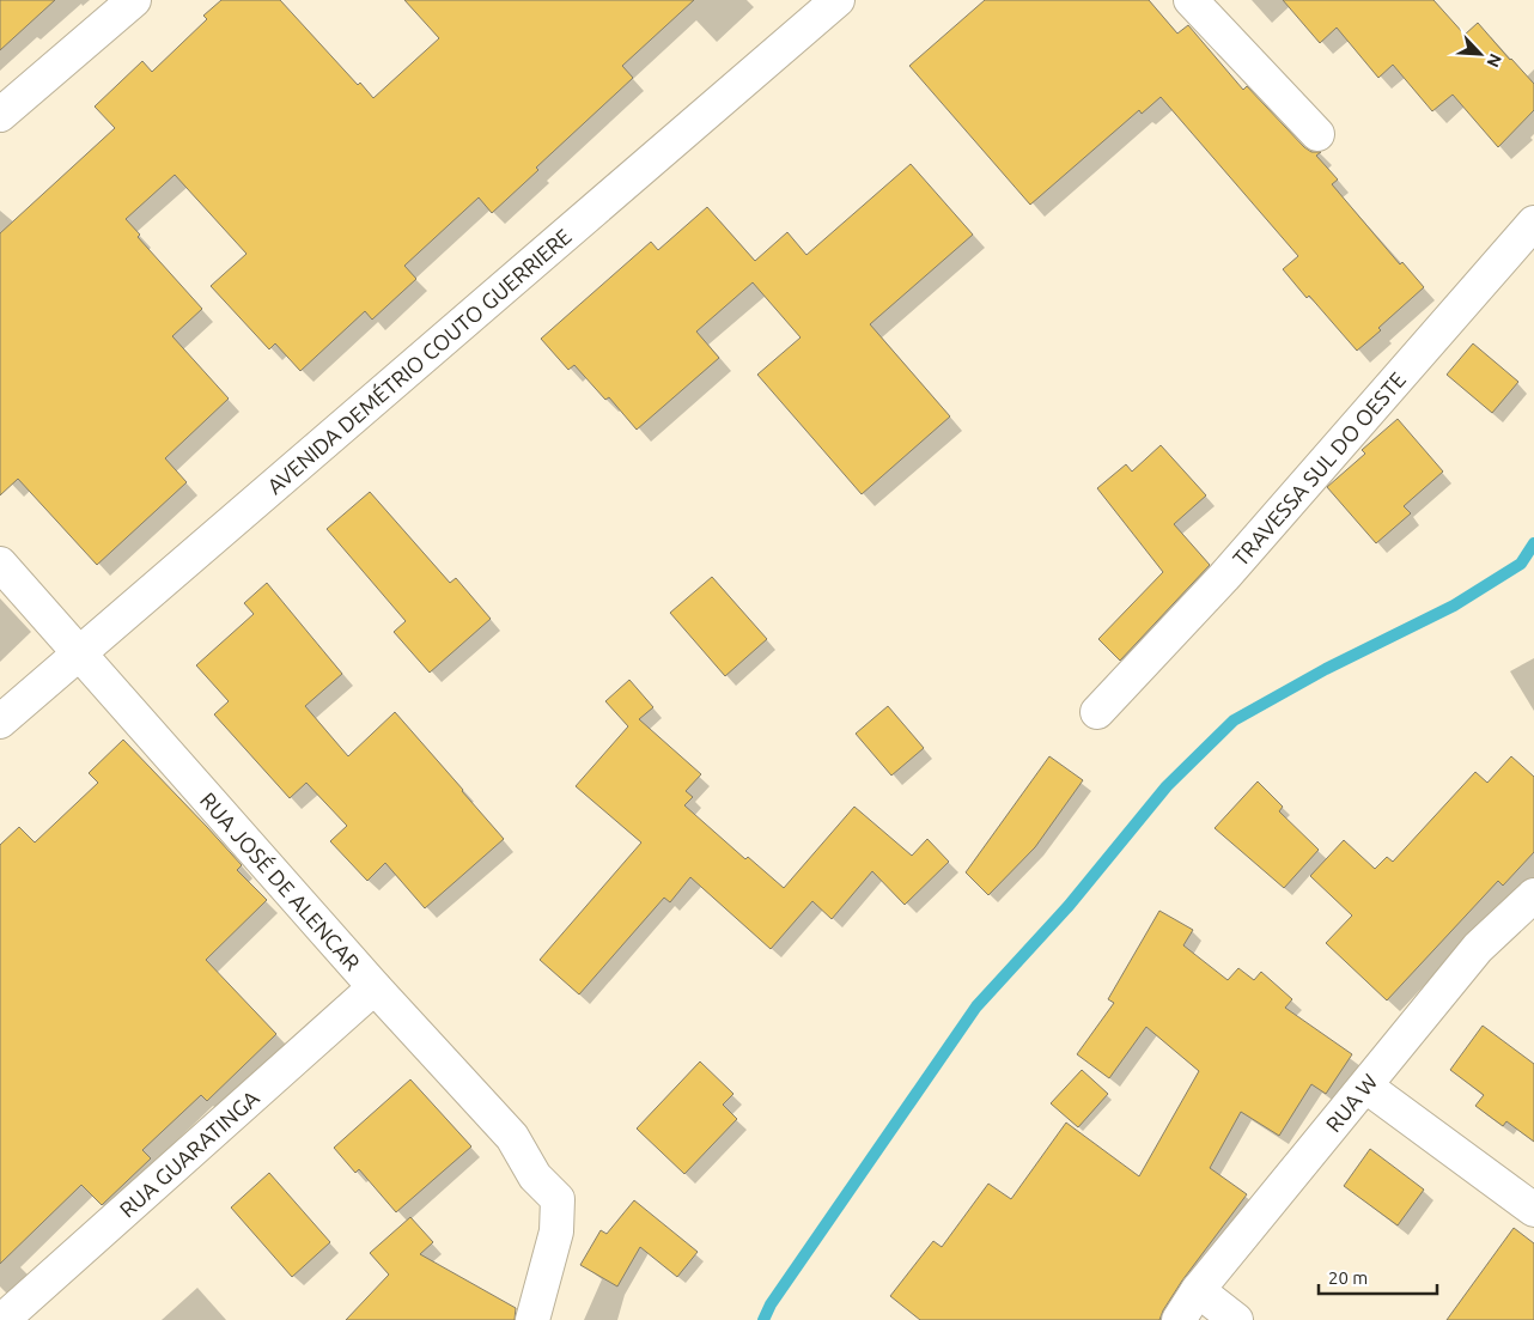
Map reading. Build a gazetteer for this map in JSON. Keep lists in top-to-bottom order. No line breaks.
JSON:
{"streets":{"street":["AVENIDA DEMÉTRIO COUTO GUERRIERE","TRAVESSA SUL DO OESTE","RUA JOSÉ DE ALENCAR","RUA W","RUA GUARATINGA"]},"crossings":[["AVENIDA DEMÉTRIO COUTO GUERRIERE","RUA JOSÉ DE ALENCAR"],["RUA JOSÉ DE ALENCAR","RUA GUARATINGA"]],"scale_bar":"20 m","north":"bottom right"}
